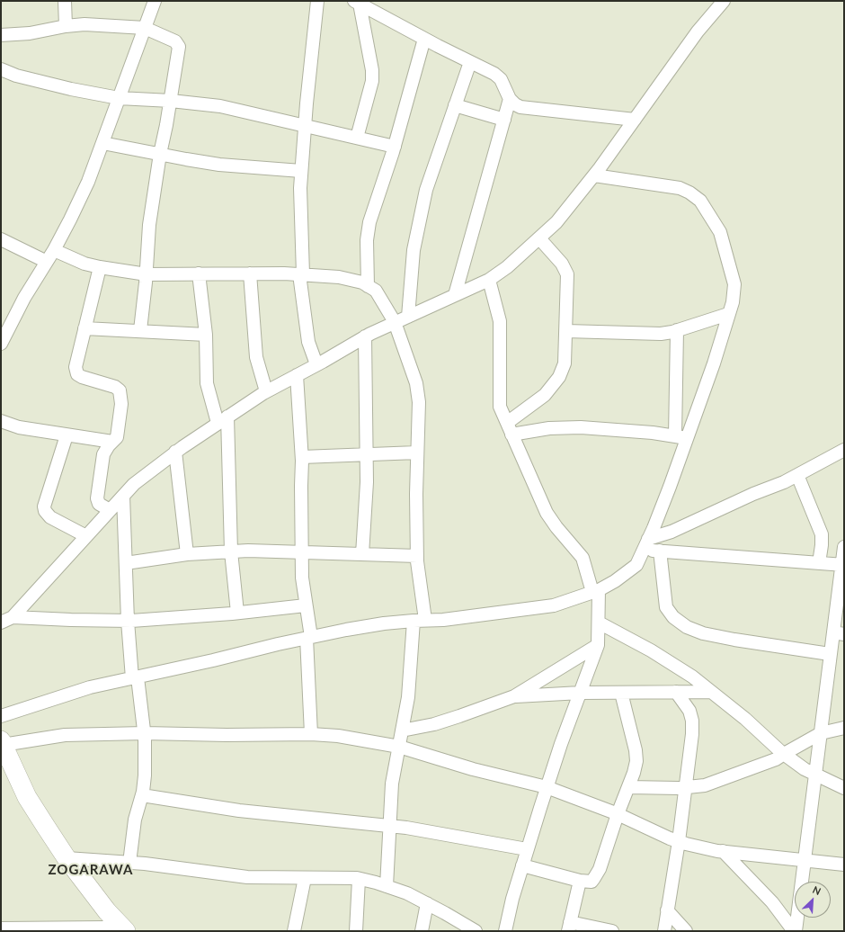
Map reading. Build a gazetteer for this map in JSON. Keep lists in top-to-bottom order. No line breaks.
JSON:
{"districts":["ZOGARAWA"],"north":"top right"}
